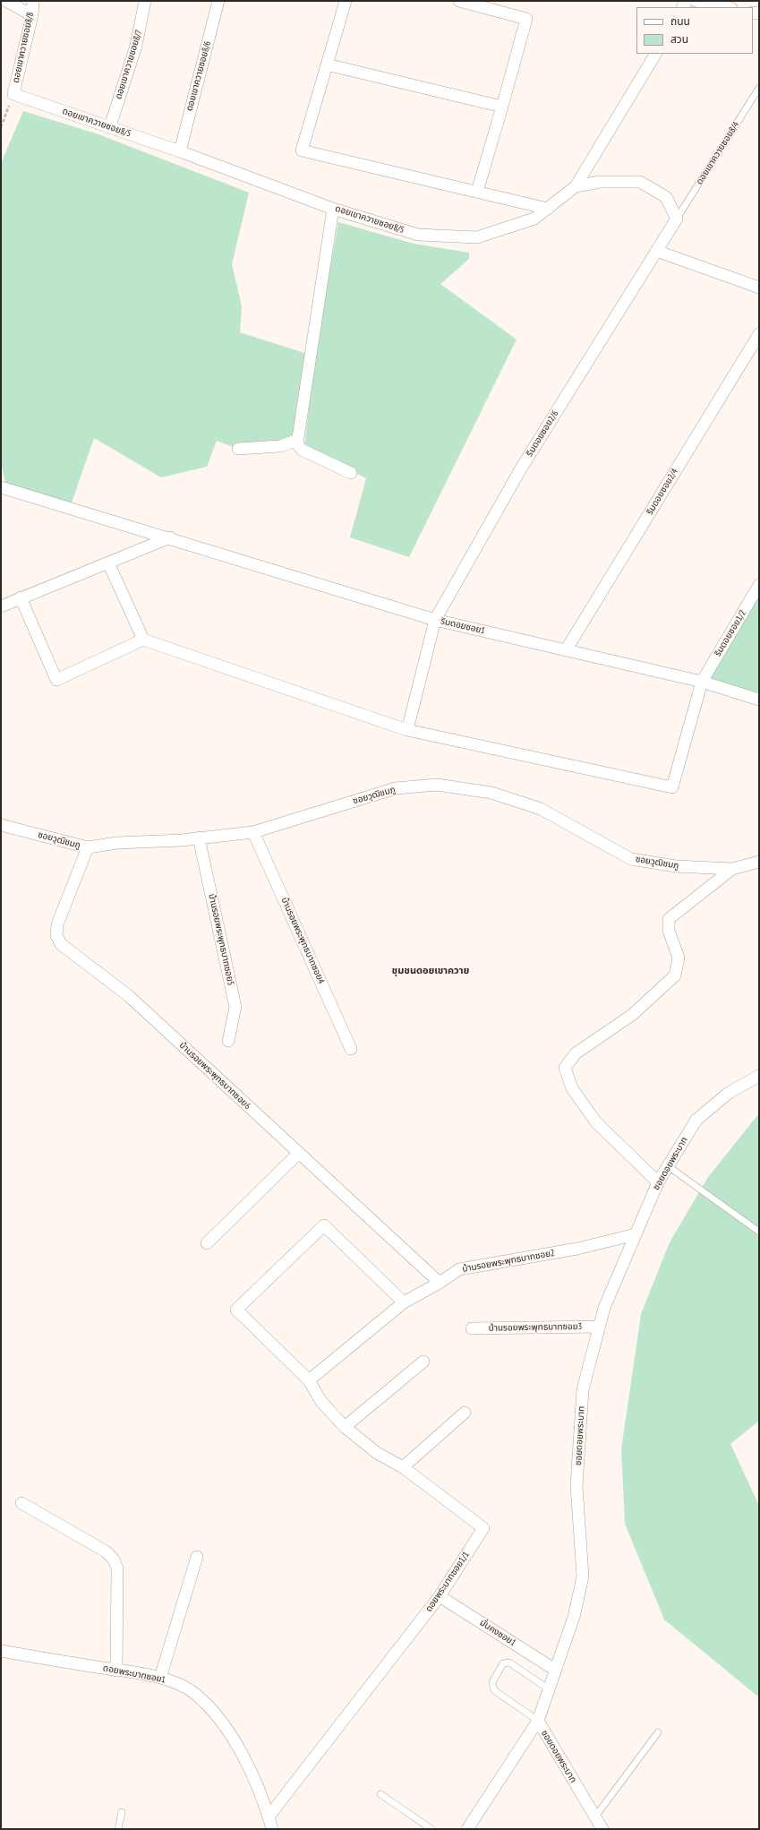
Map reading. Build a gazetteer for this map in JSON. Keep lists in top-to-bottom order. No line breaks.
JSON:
{"streets":{"street":["ดอยเขาควายซอย8/8","ดอยเขาควายซอย8/7","ดอยเขาควายซอย8/6","ดอยเขาควายซอย8/5","ริมดอยซอย2/6","ริมดอยซอย2/4","ริมดอยซอย1","ริมดอยซอย1/2","ซอยวุฒิชมภู","บ้านรอยพระพุทธบาทซอย5","บ้านรอยพระพุทธบาทซอย4","บ้านรอยพระพุทธบาทซอย6","ซอยดอยพระบาท","บ้านรอยพระพุทธบาทซอย2","บ้านรอยพระพุทธบาทซอย3","ดอยพระบาทซอย1/1","มั่นคงซอย1","ดอยพระบาทซอย1"],"lane":["ดอยเขาควายซอย8/4"]},"crossings":[["ดอยเขาควายซอย8/8","ดอยเขาควายซอย8/5"],["ดอยเขาควายซอย8/7","ดอยเขาควายซอย8/5"],["ดอยเขาควายซอย8/6","ดอยเขาควายซอย8/5"],["ดอยเขาควายซอย8/4","ริมดอยซอย2/6"],["ริมดอยซอย2/6","ริมดอยซอย1"],["ริมดอยซอย2/6","ริมดอยซอย1/2"],["ริมดอยซอย2/4","ริมดอยซอย1"],["ริมดอยซอย1","ริมดอยซอย1/2"],["ซอยวุฒิชมภู","บ้านรอยพระพุทธบาทซอย5"],["ซอยวุฒิชมภู","บ้านรอยพระพุทธบาทซอย4"],["ซอยวุฒิชมภู","บ้านรอยพระพุทธบาทซอย6"],["บ้านรอยพระพุทธบาทซอย6","บ้านรอยพระพุทธบาทซอย2"],["ซอยดอยพระบาท","บ้านรอยพระพุทธบาทซอย2"],["ซอยดอยพระบาท","บ้านรอยพระพุทธบาทซอย3"],["ซอยดอยพระบาท","มั่นคงซอย1"],["บ้านรอยพระพุทธบาทซอย2","ดอยพระบาทซอย1/1"],["ดอยพระบาทซอย1/1","มั่นคงซอย1"],["ดอยพระบาทซอย1/1","ดอยพระบาทซอย1"]],"districts":["ชุมชนดอยเขาควาย"],"legend":["ถนน","สวน"]}
